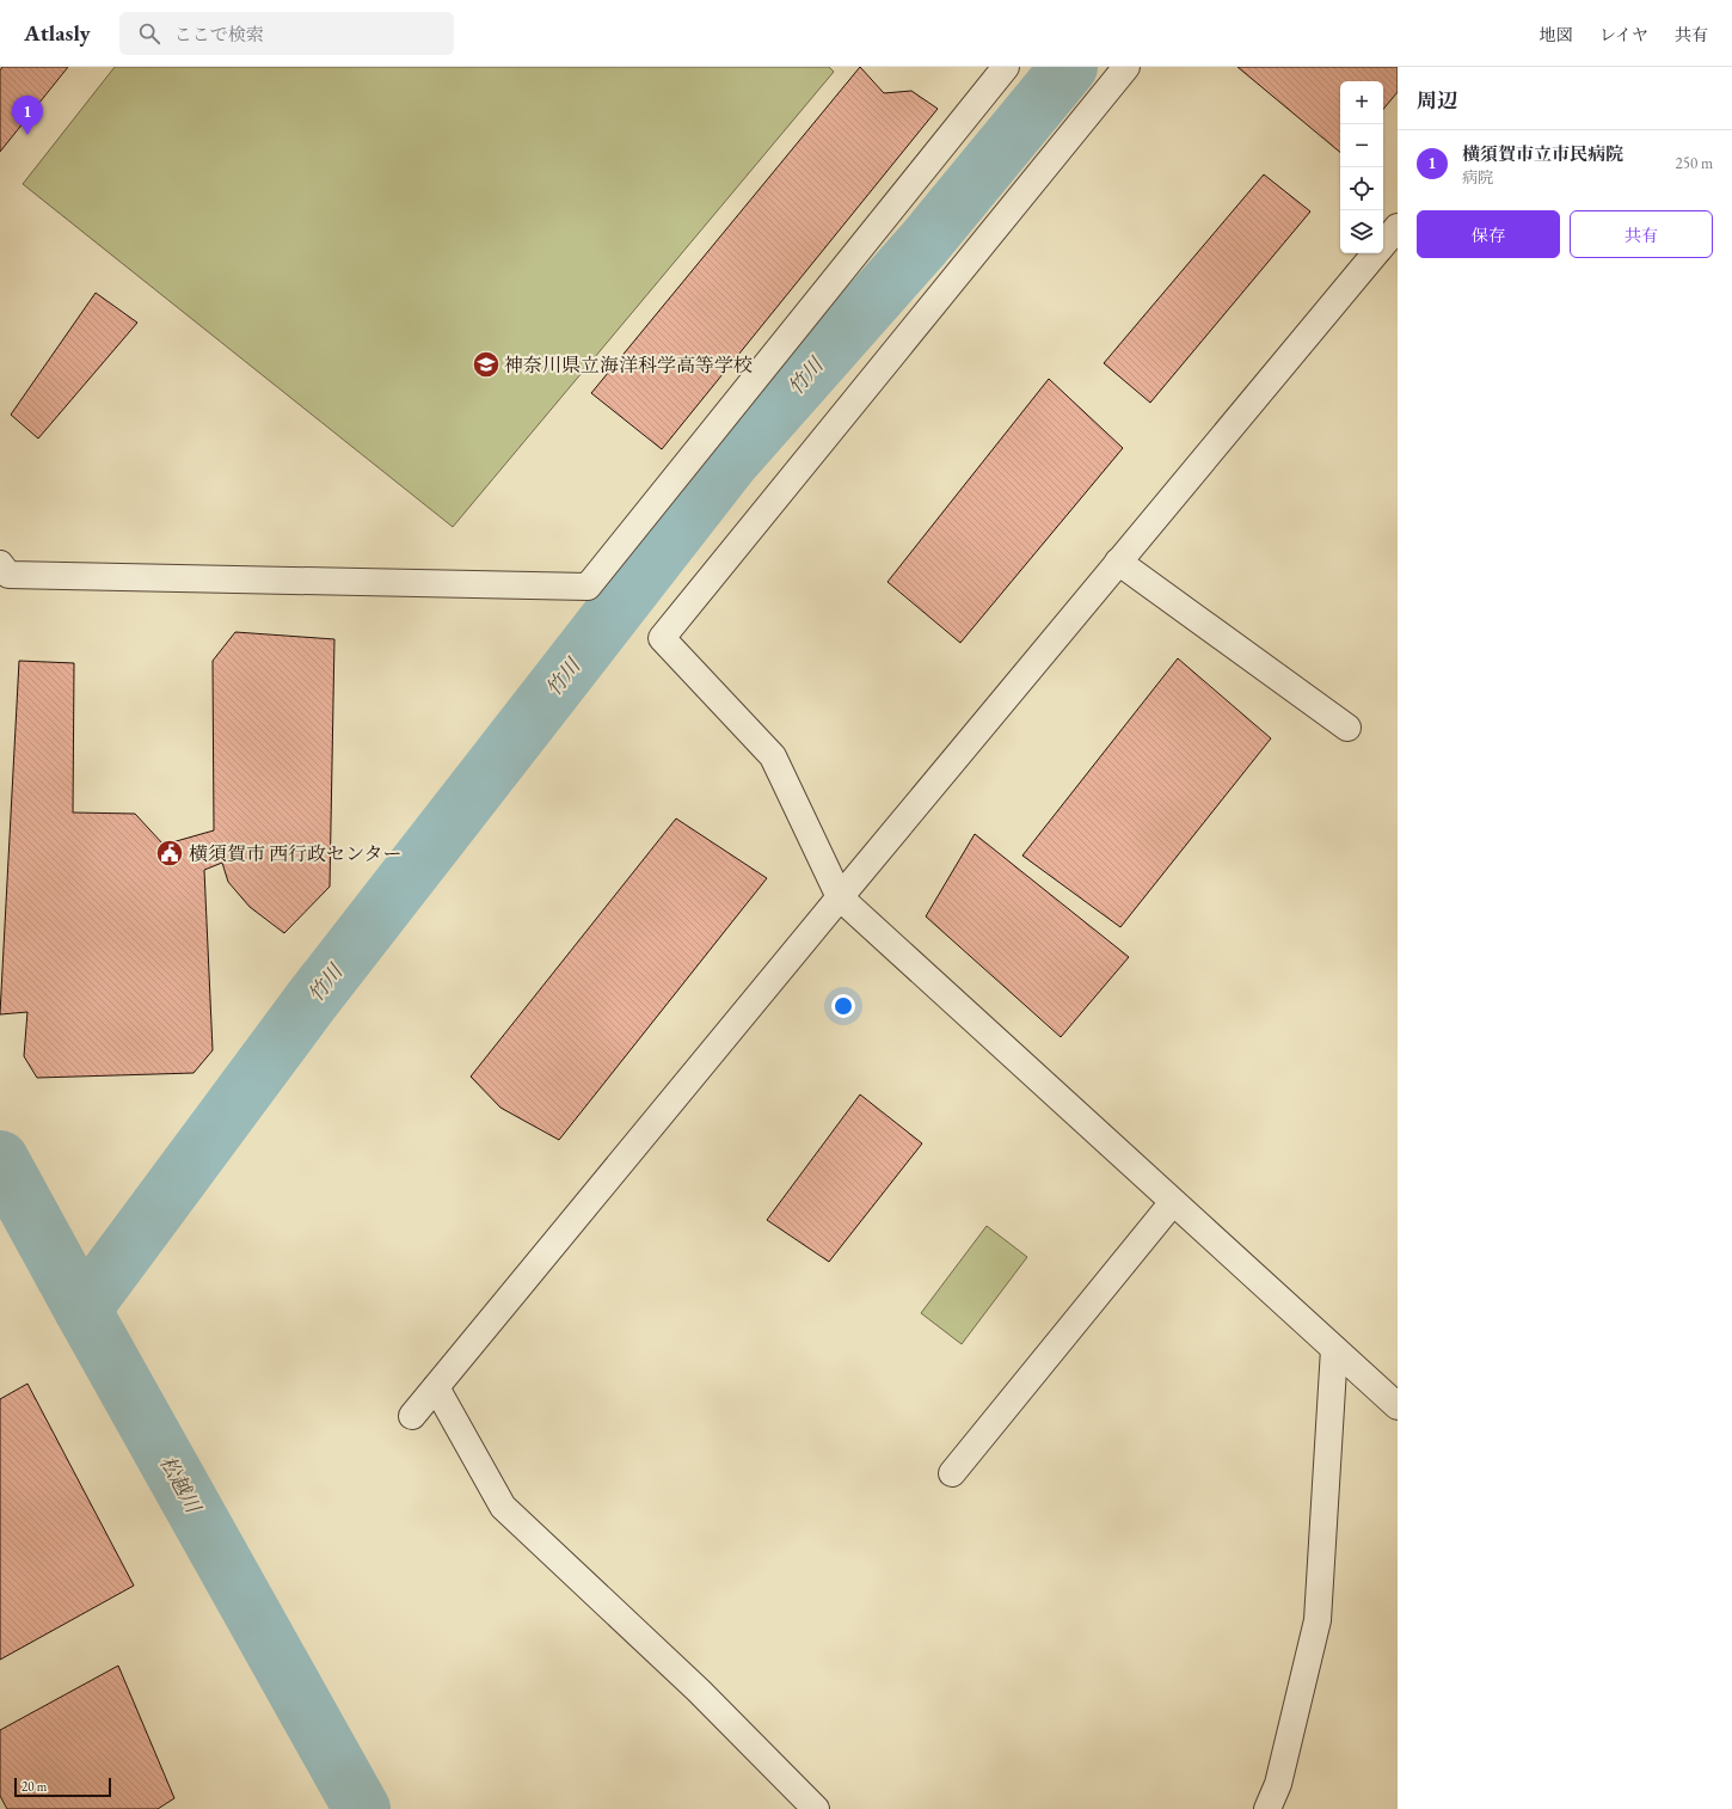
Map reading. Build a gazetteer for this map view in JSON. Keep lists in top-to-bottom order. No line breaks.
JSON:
{"water":["竹川","松越川"],"places":{"school or university":["神奈川県立海洋科学高等学校"],"public building":["横須賀市 西行政センター"]},"scale_bar":"20 m","page":{"header":"Atlasly","search":"ここで検索","nav":["地図","レイヤ","共有"],"heading":"周辺","map_buttons":["+","−"],"pins":"1","list":[{"mark":"1","name":"横須賀市立市民病院","note":"病院","value":"250 m"}],"buttons":["保存","共有"],"scale":"20 m"}}
